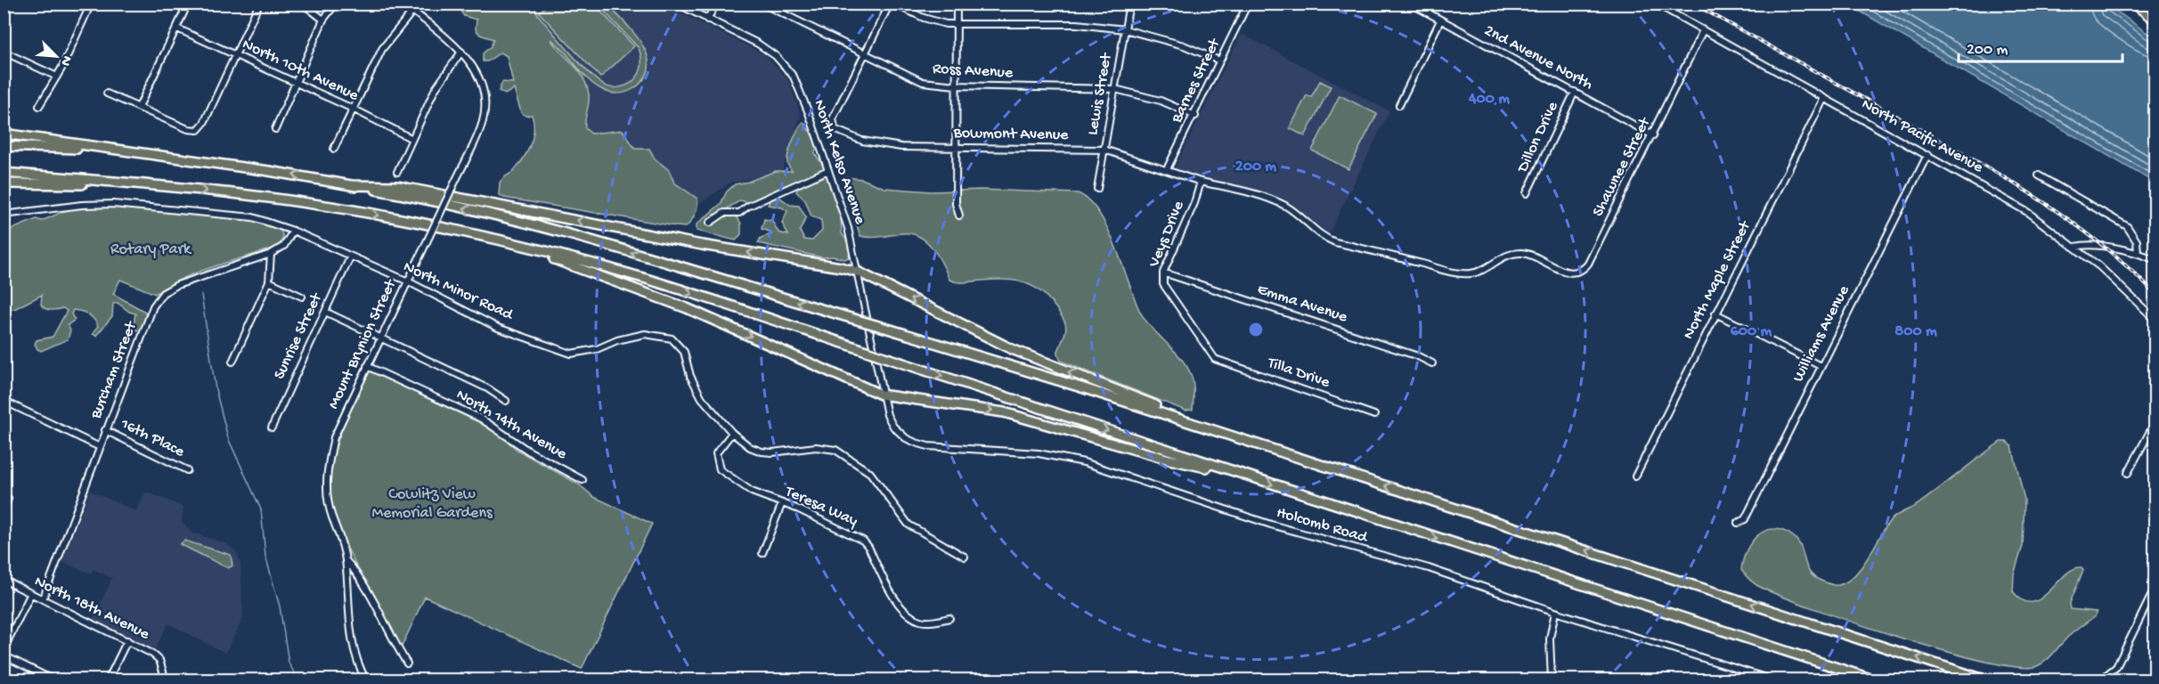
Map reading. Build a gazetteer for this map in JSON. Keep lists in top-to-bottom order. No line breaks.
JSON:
{"streets":{"street":["2nd Avenue North","North 10th Avenue","Ross Avenue","Barnes Street","Lewis Street","Bowmont Avenue","North Pacific Avenue","Dillon Drive","North Kelso Avenue","Shawnee Street","Veys Drive","North Maple Street","North Minor Road","Emma Avenue","Williams Avenue","Sunrise Street","Mount Brynion Street","Burcham Street","Tilla Drive","North 14th Avenue","16th Place","Teresa Way","Holcomb Road","North 18th Avenue"]},"crossings":[["2nd Avenue North","Dillon Drive"],["2nd Avenue North","Shawnee Street"],["Ross Avenue","Barnes Street"],["Ross Avenue","Lewis Street"],["Ross Avenue","Bowmont Avenue"],["Barnes Street","Bowmont Avenue"],["Lewis Street","Bowmont Avenue"],["Bowmont Avenue","Shawnee Street"],["Bowmont Avenue","Veys Drive"],["North Pacific Avenue","Shawnee Street"],["North Pacific Avenue","North Maple Street"],["North Pacific Avenue","Williams Avenue"],["North Kelso Avenue","Holcomb Road"],["Shawnee Street","Veys Drive"],["Veys Drive","Emma Avenue"],["Veys Drive","Tilla Drive"],["North Minor Road","Sunrise Street"],["North Minor Road","Mount Brynion Street"],["North Minor Road","Burcham Street"],["North Minor Road","Teresa Way"],["Mount Brynion Street","North 14th Avenue"],["Burcham Street","16th Place"],["Burcham Street","North 18th Avenue"]],"parks":["Rotary Park","Cowlitz View Memorial Gardens"],"scale_bar":"200 m","north":"bottom right","rings":["400 m","200 m","600 m","800 m"]}
